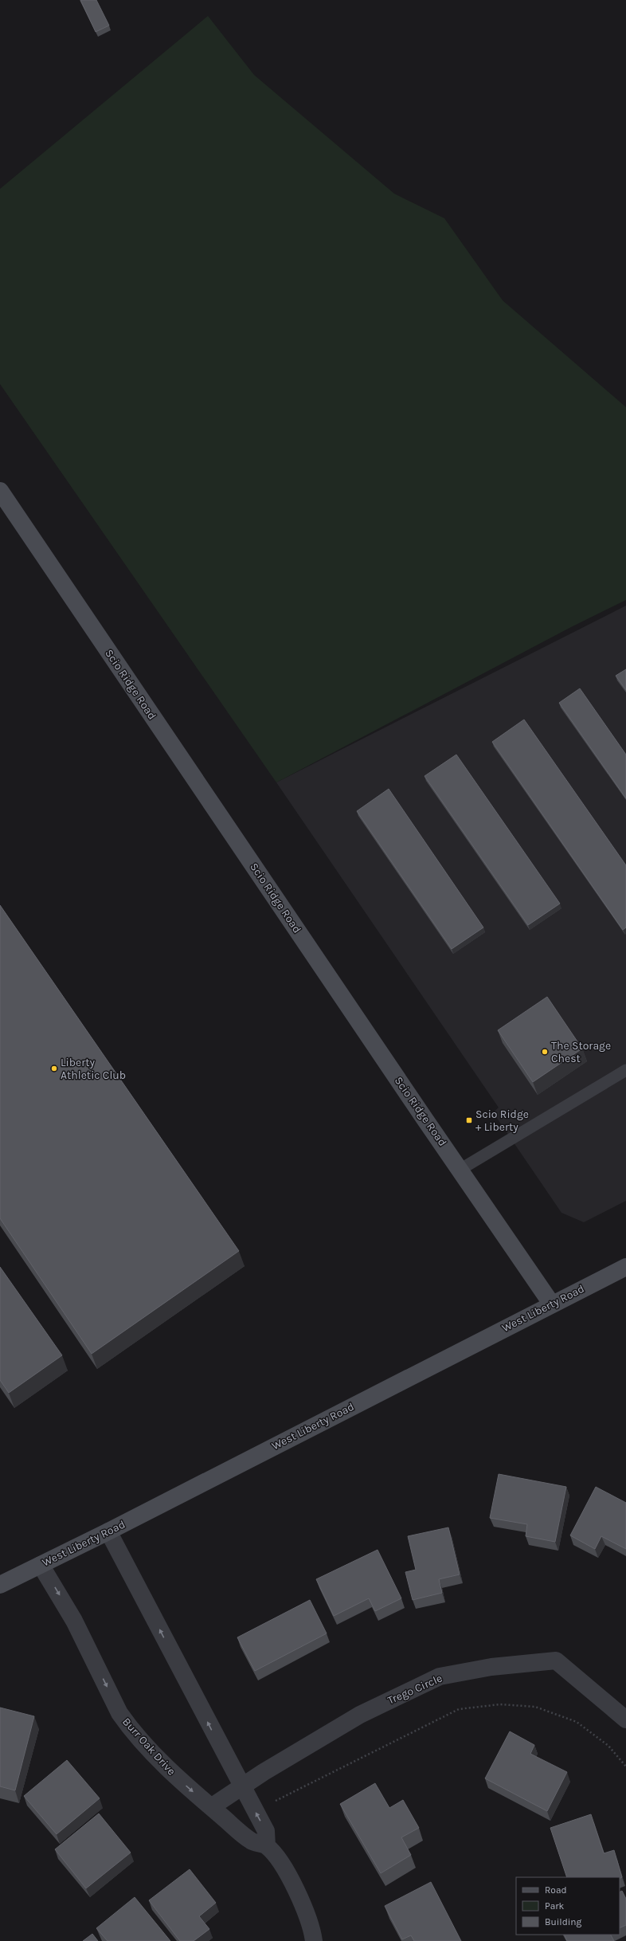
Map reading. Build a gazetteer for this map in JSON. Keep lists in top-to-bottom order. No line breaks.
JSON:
{"streets":{"street":["Scio Ridge Road","West Liberty Road","Trego Circle","Burr Oak Drive"]},"crossings":[["Scio Ridge Road","West Liberty Road"],["West Liberty Road","Burr Oak Drive"],["Trego Circle","Burr Oak Drive"]],"places":{"other":["The Storage Chest","Liberty Athletic Club"],"transit":["Scio Ridge + Liberty"]},"legend":["Road","Park","Building"]}
